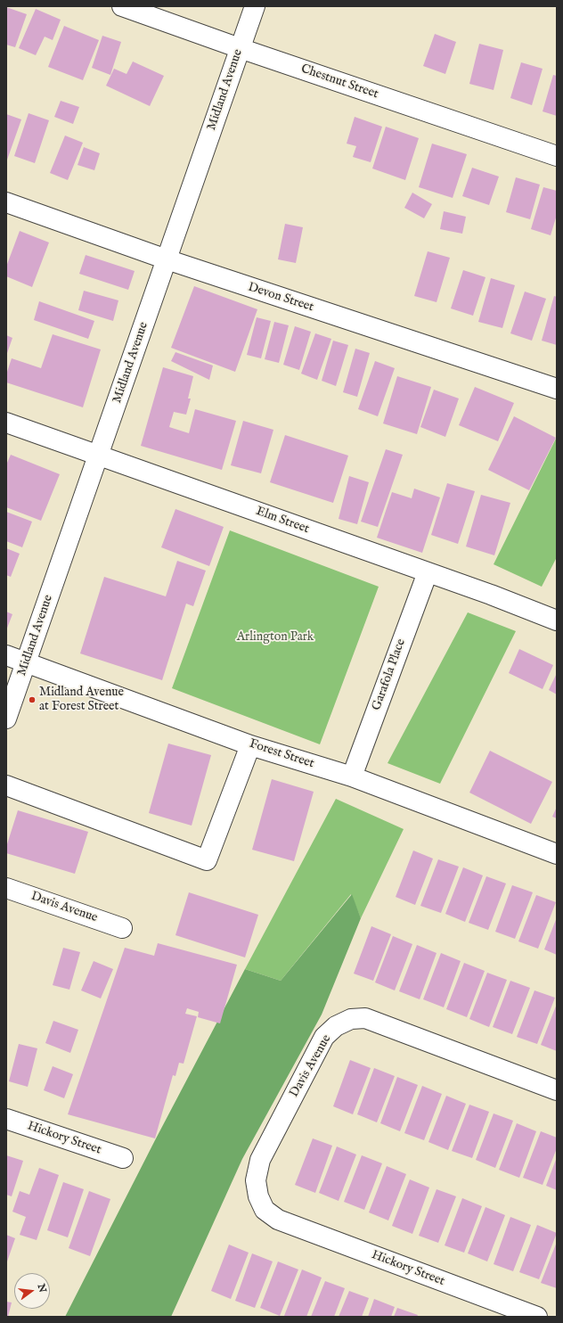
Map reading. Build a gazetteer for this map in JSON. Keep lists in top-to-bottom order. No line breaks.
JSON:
{"streets":{"street":["Chestnut Street","Midland Avenue","Devon Street","Elm Street","Garafola Place","Forest Street","Davis Avenue","Hickory Street"]},"crossings":[["Chestnut Street","Midland Avenue"],["Midland Avenue","Devon Street"],["Midland Avenue","Elm Street"],["Midland Avenue","Forest Street"],["Elm Street","Garafola Place"],["Garafola Place","Forest Street"],["Davis Avenue","Hickory Street"]],"parks":["Arlington Park"],"places":["Midland Avenue at Forest Street"],"north":"right"}
